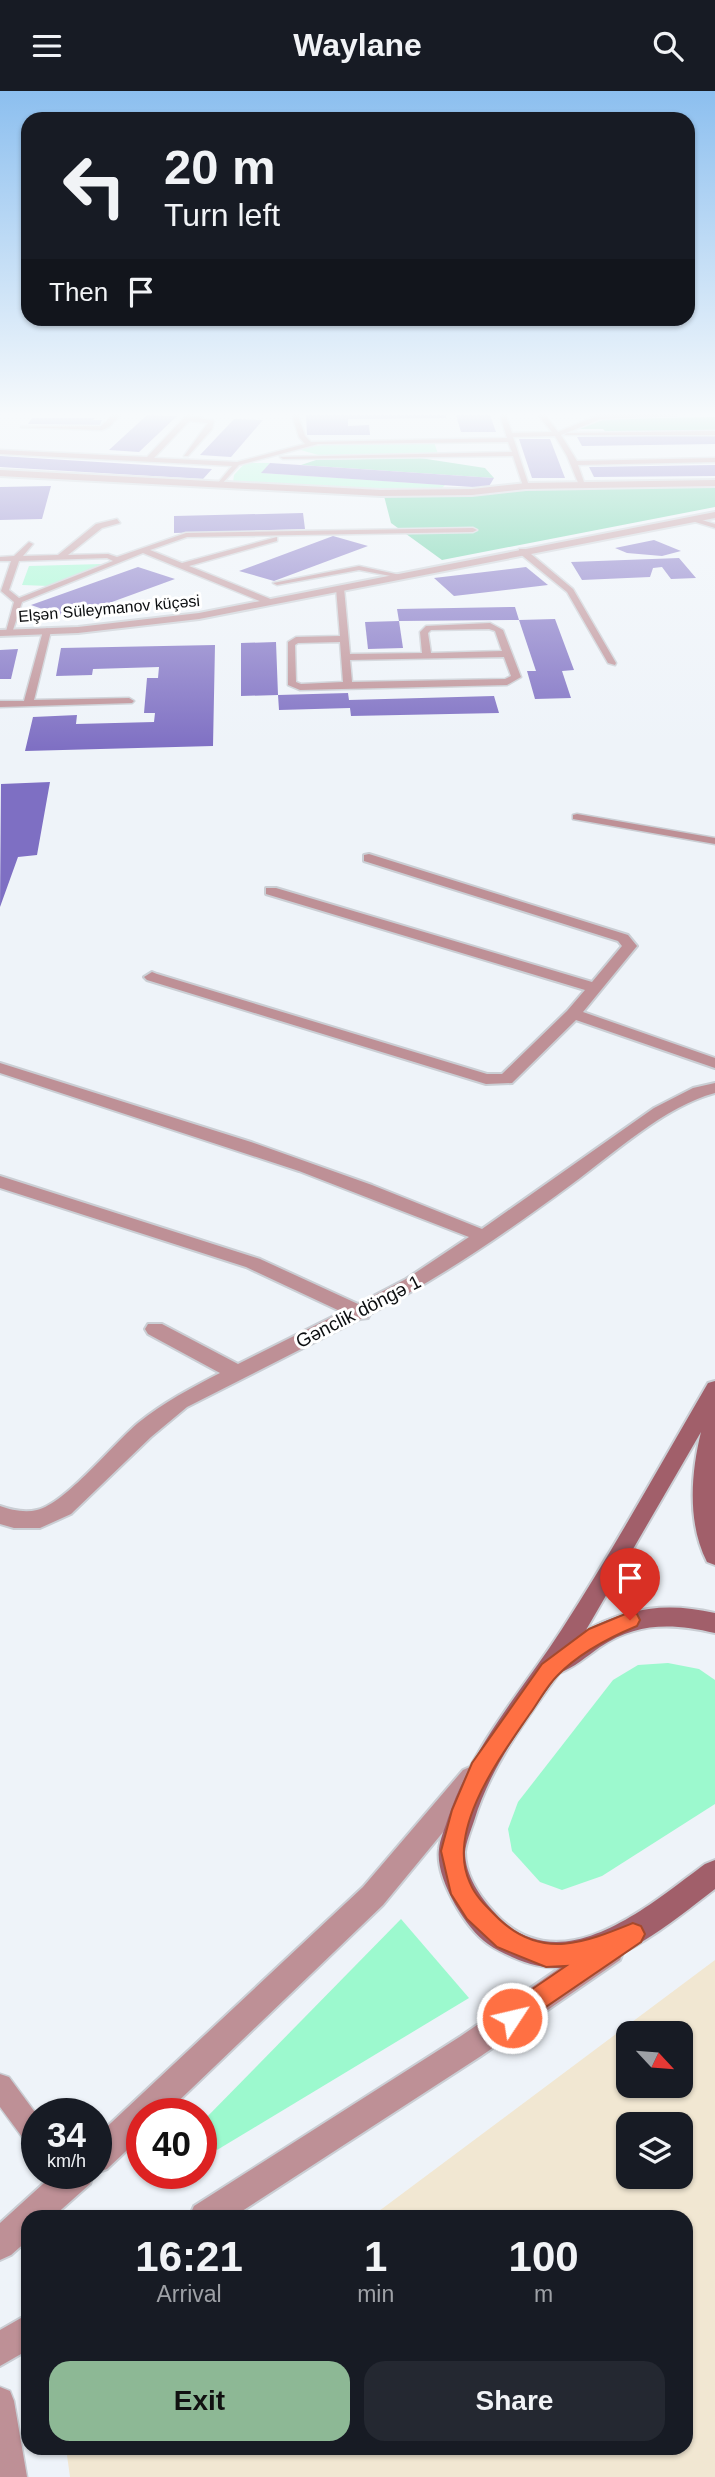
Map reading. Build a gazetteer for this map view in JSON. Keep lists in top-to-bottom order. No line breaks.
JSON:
{"streets":{"street":["Elşən Süleymanov küçəsi","Gənclik döngə 1"]},"north":"bottom right","page":{"header":"Waylane","turn":["20 m","Turn left"],"then":"Then","speed":"34 km/h","limit":"40","eta":["16:21","Arrival","1","min","100","m"],"buttons":["Exit","Share"]}}
